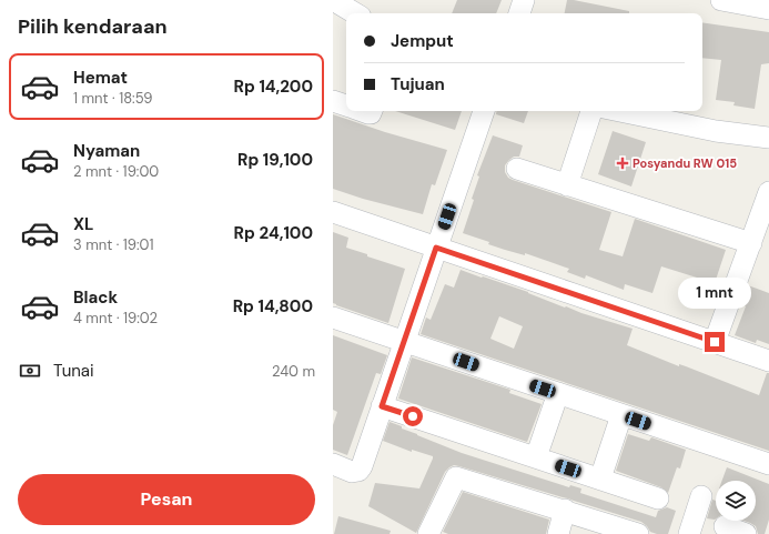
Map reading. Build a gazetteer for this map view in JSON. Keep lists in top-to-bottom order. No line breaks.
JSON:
{"places":{"health":["Posyandu RW 015"]},"page":{"heading":"Pilih kendaraan","banner":["Jemput","Tujuan"],"list":[{"name":"Hemat","note":"1 mnt · 18:59","value":"Rp 14,200"},{"name":"Nyaman","note":"2 mnt · 19:00","value":"Rp 19,100"},{"name":"XL","note":"3 mnt · 19:01","value":"Rp 24,100"},{"name":"Black","note":"4 mnt · 19:02","value":"Rp 14,800"}],"bubble":"1 mnt","pay":["Tunai","240 m"],"buttons":"Pesan"}}
